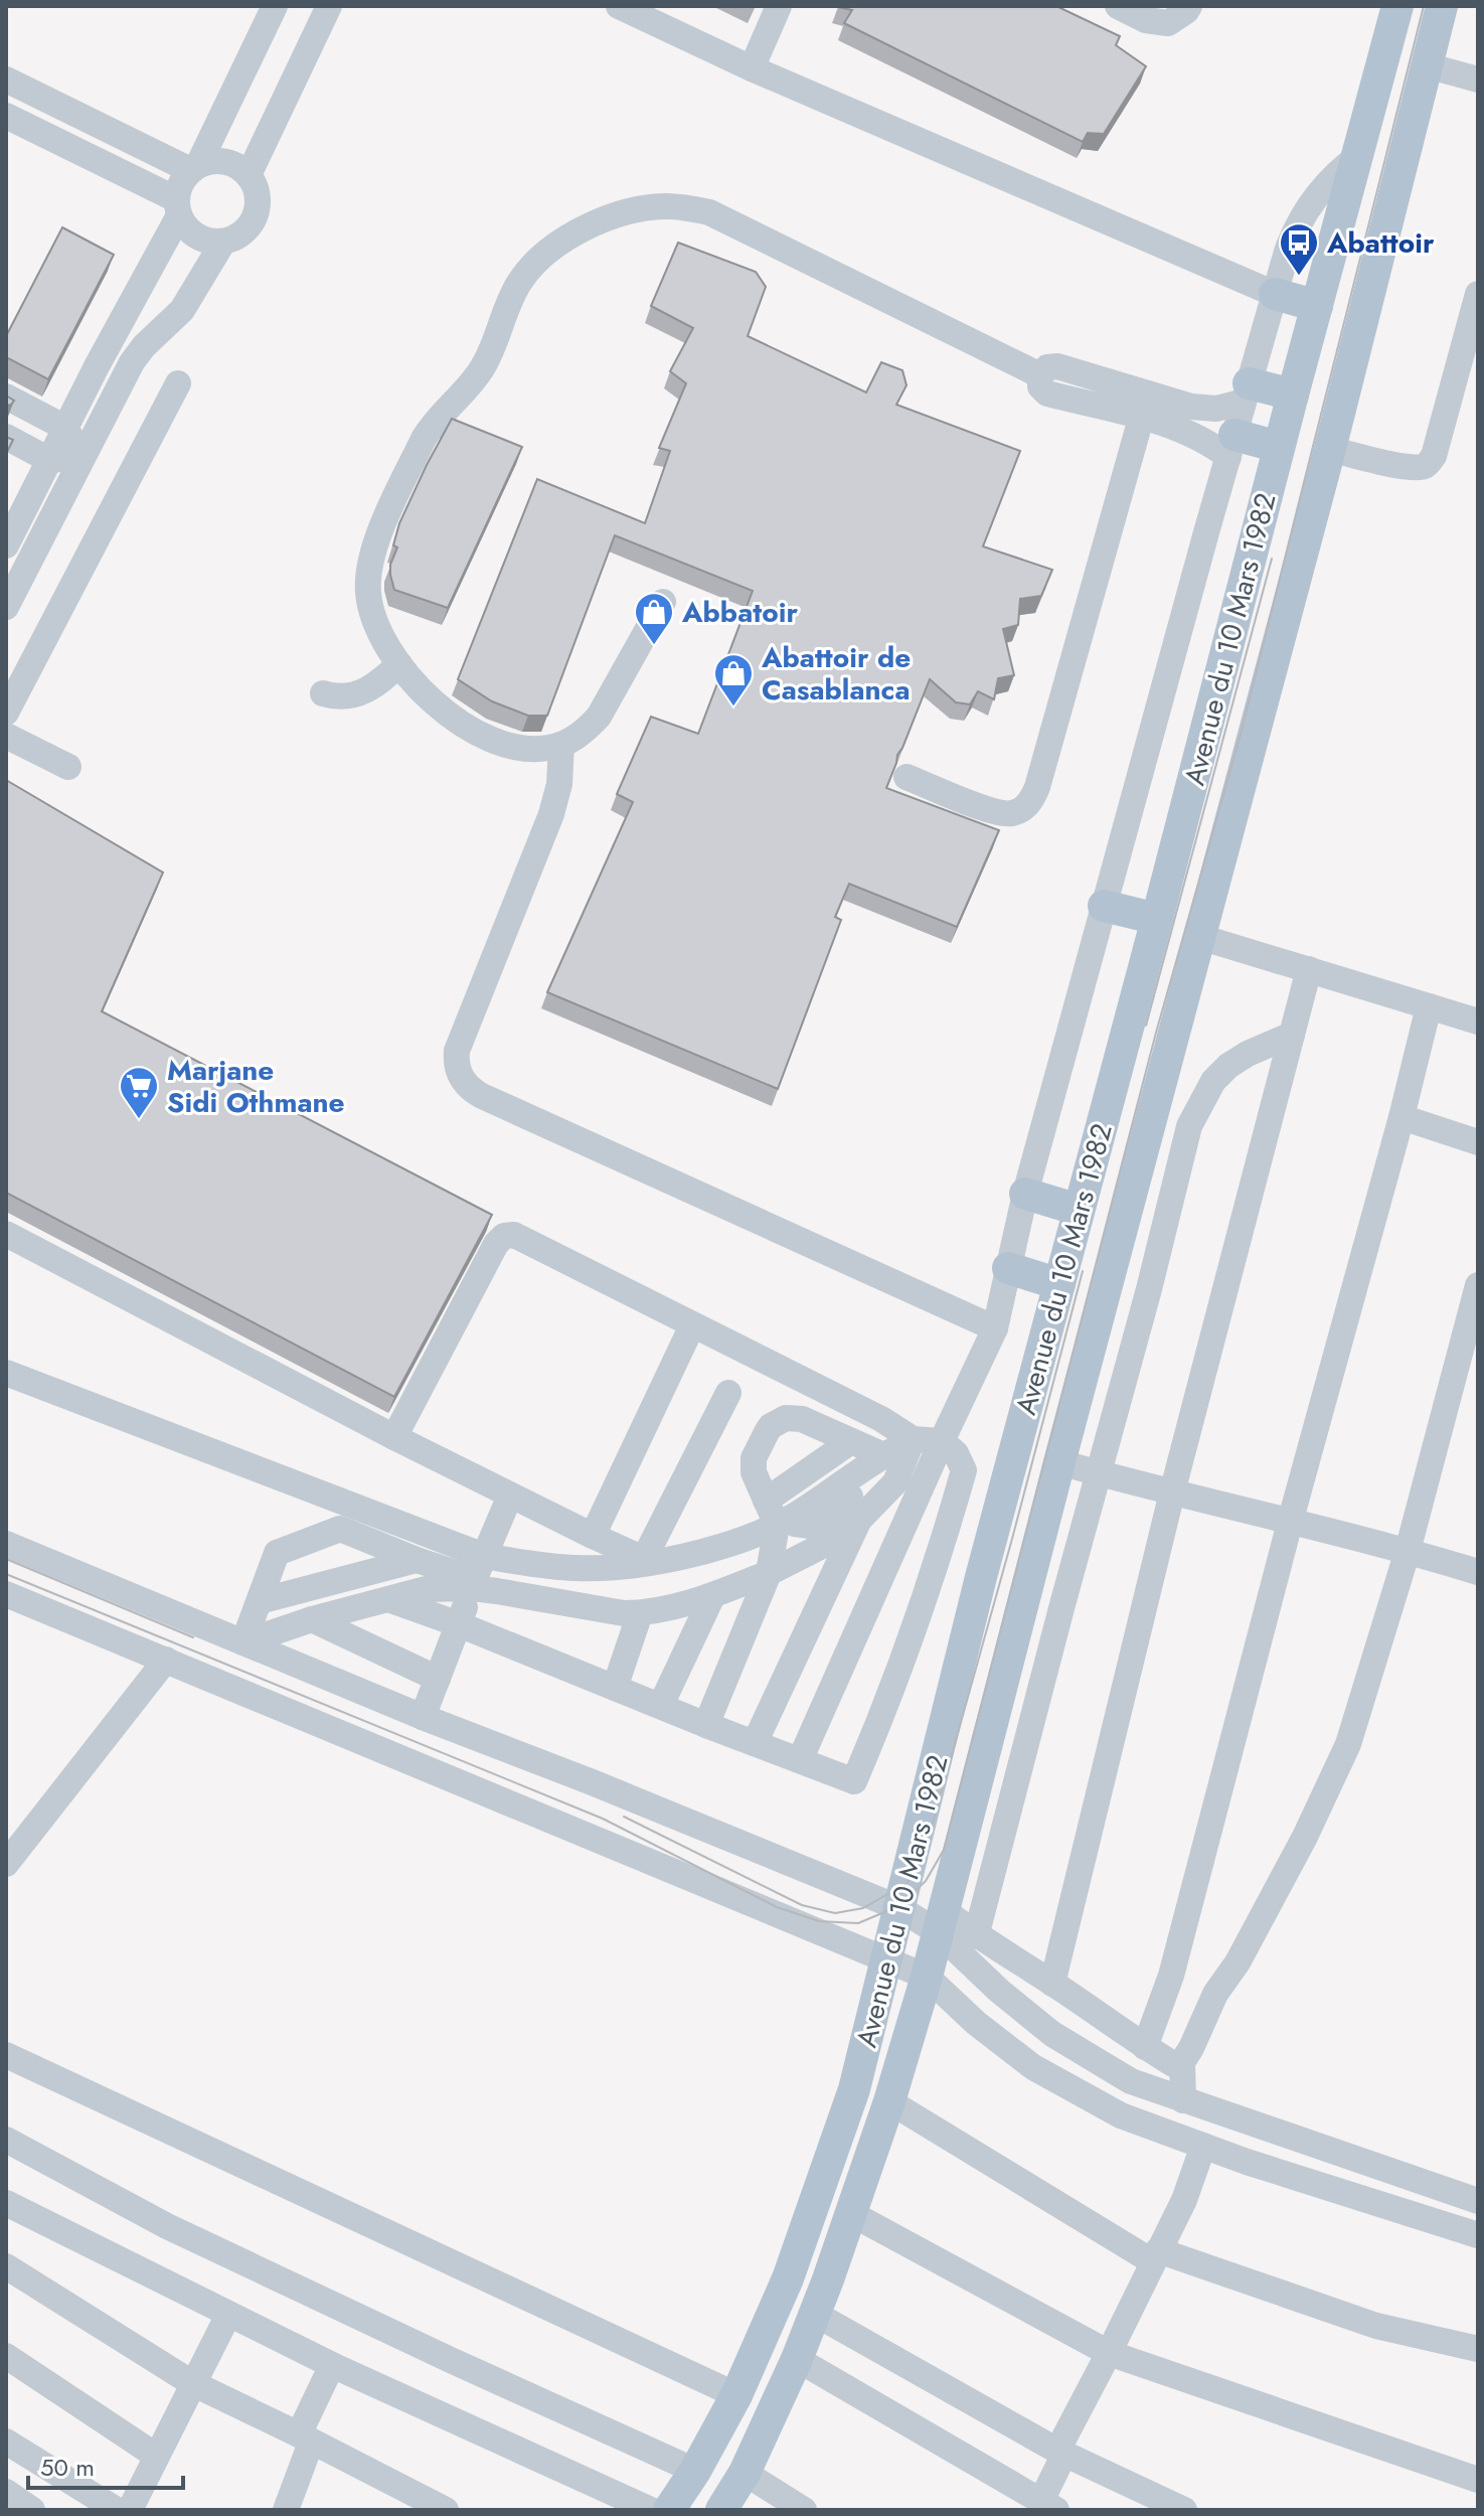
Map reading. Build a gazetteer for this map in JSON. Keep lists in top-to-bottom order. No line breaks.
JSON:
{"streets":{"main road":["Avenue du 10 Mars 1982"]},"places":{"bus stop":["Abattoir"],"shop":["Abbatoir","Abattoir de Casablanca"],"supermarket":["Marjane Sidi Othmane"]},"scale_bar":"50 m"}
